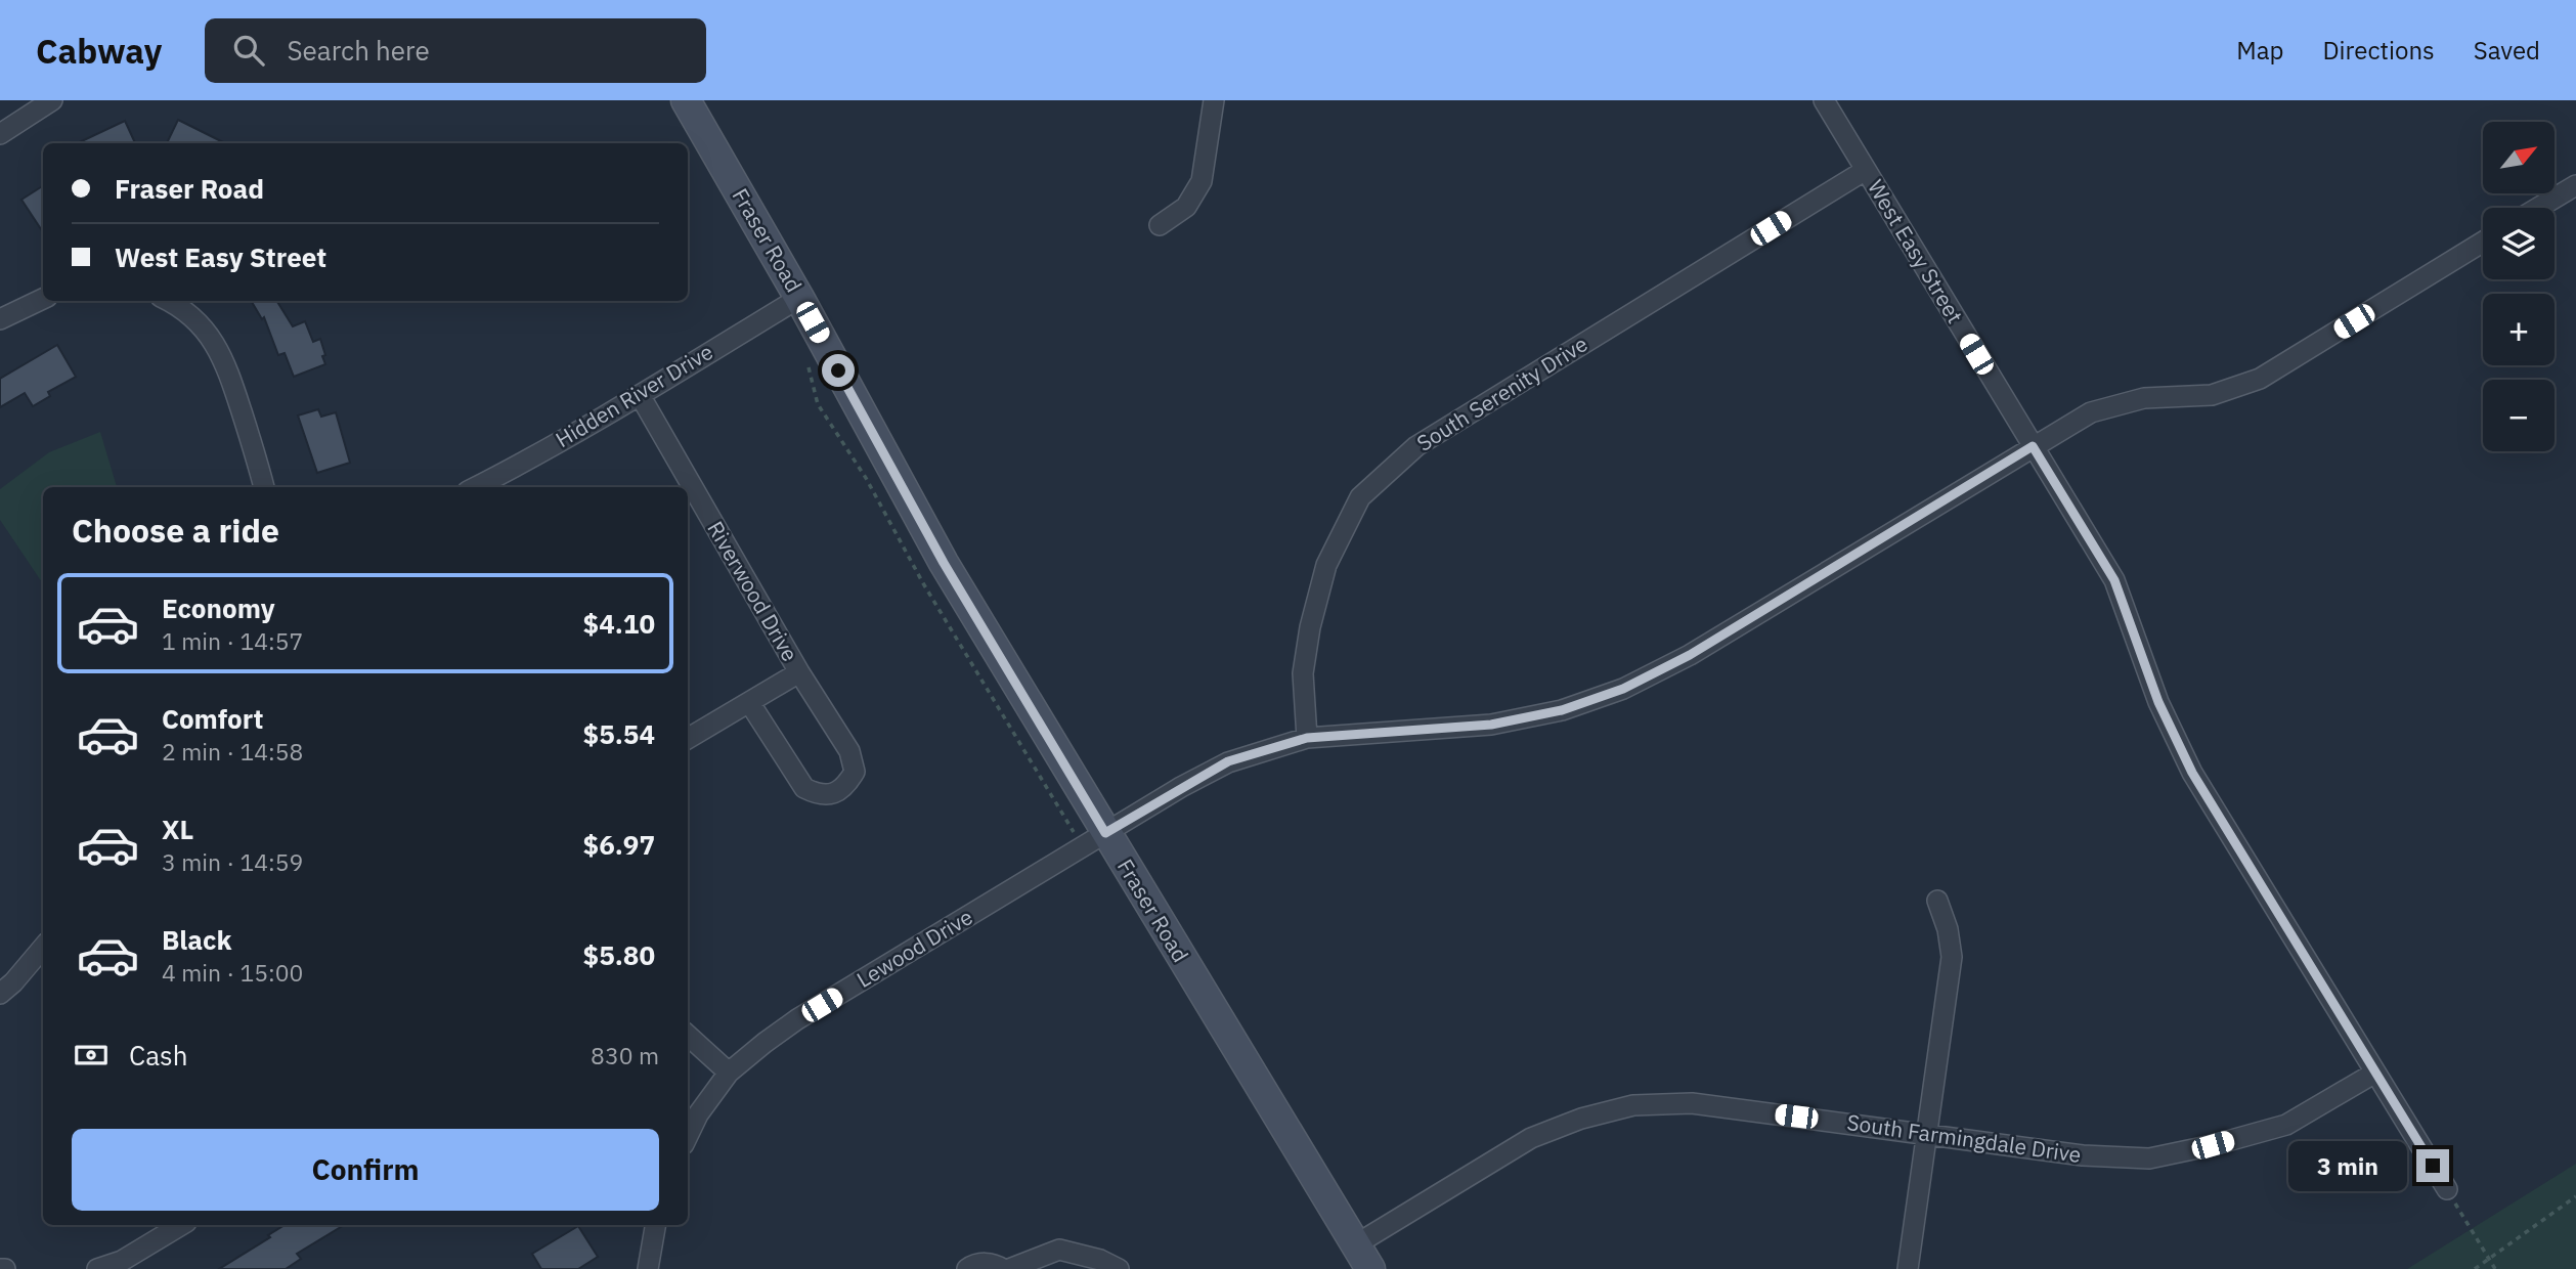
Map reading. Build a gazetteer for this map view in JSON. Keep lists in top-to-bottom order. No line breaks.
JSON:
{"streets":{"street":["Fraser Road","West Easy Street","South Serenity Drive","Hidden River Drive","Riverwood Drive","Lewood Drive","South Farmingdale Drive"]},"crossings":[["Fraser Road","Hidden River Drive"],["Fraser Road","Lewood Drive"],["Fraser Road","South Farmingdale Drive"],["West Easy Street","South Serenity Drive"],["West Easy Street","Lewood Drive"],["West Easy Street","South Farmingdale Drive"],["South Serenity Drive","Lewood Drive"],["Hidden River Drive","Riverwood Drive"]],"north":"top right","page":{"header":"Cabway","search":"Search here","nav":["Map","Directions","Saved"],"map_buttons":["+","−"],"banner":["Fraser Road","West Easy Street"],"heading":"Choose a ride","list":[{"name":"Economy","note":"1 min · 14:57","value":"$4.10"},{"name":"Comfort","note":"2 min · 14:58","value":"$5.54"},{"name":"XL","note":"3 min · 14:59","value":"$6.97"},{"name":"Black","note":"4 min · 15:00","value":"$5.80"}],"pay":["Cash","830 m"],"buttons":"Confirm","bubble":"3 min"}}
